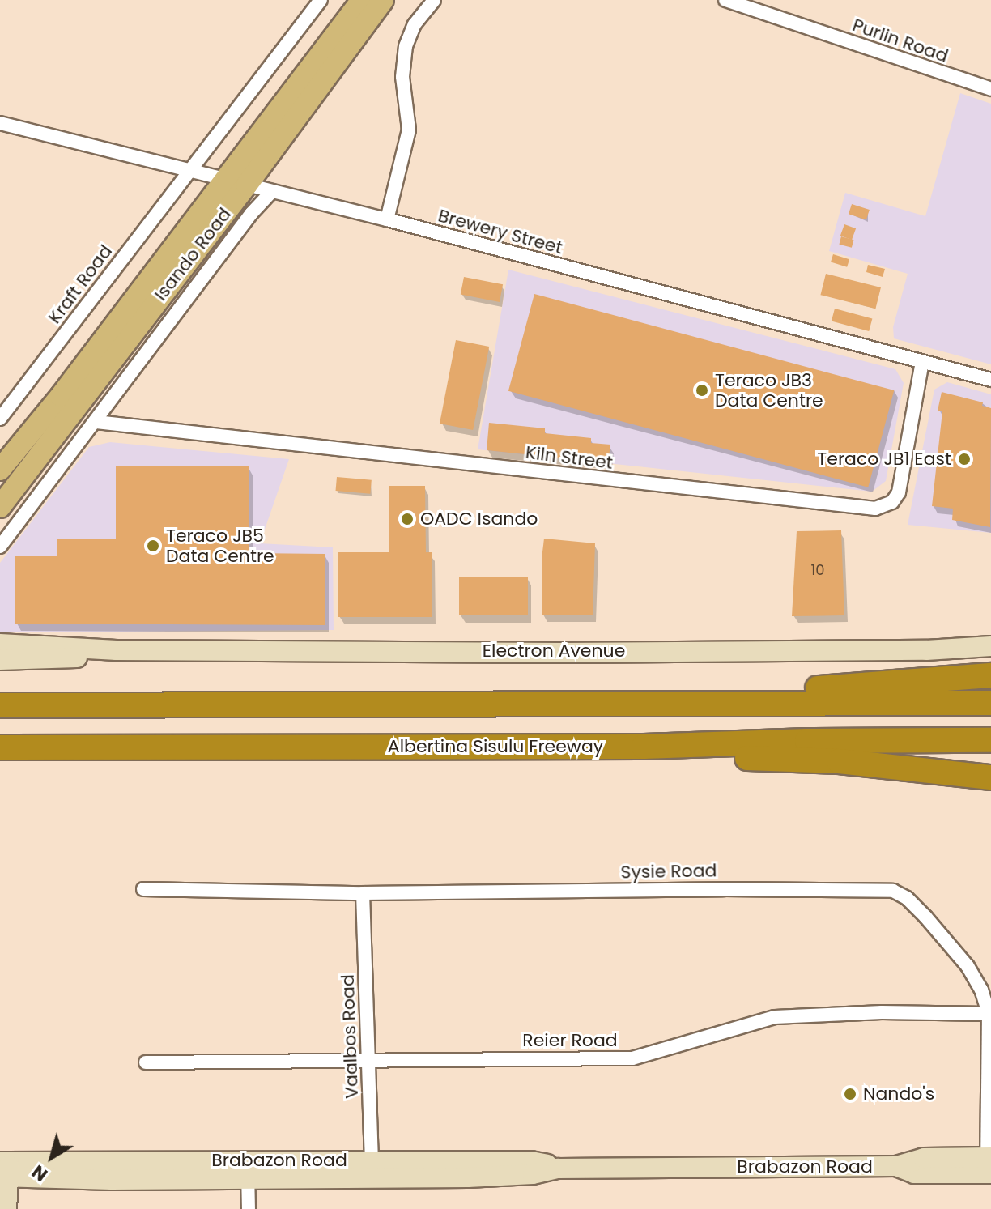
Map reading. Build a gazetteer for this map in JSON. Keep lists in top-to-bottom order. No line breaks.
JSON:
{"streets":{"highway":["Albertina Sisulu Freeway"],"main road":["Isando Road","Electron Avenue","Brabazon Road"],"street":["Purlin Road","Brewery Street","Kraft Road","Kiln Street","Sysie Road","Vaalbos Road","Reier Road"]},"crossings":[["Brewery Street","Isando Road"],["Brewery Street","Kraft Road"],["Brewery Street","Kiln Street"],["Sysie Road","Vaalbos Road"],["Sysie Road","Reier Road"],["Sysie Road","Brabazon Road"],["Vaalbos Road","Reier Road"],["Vaalbos Road","Brabazon Road"]],"places":["Teraco JB3 Data Centre","Teraco JB1 East","OADC Isando","Teraco JB5 Data Centre","Nando's"],"house_numbers":["10"],"north":"bottom left"}
